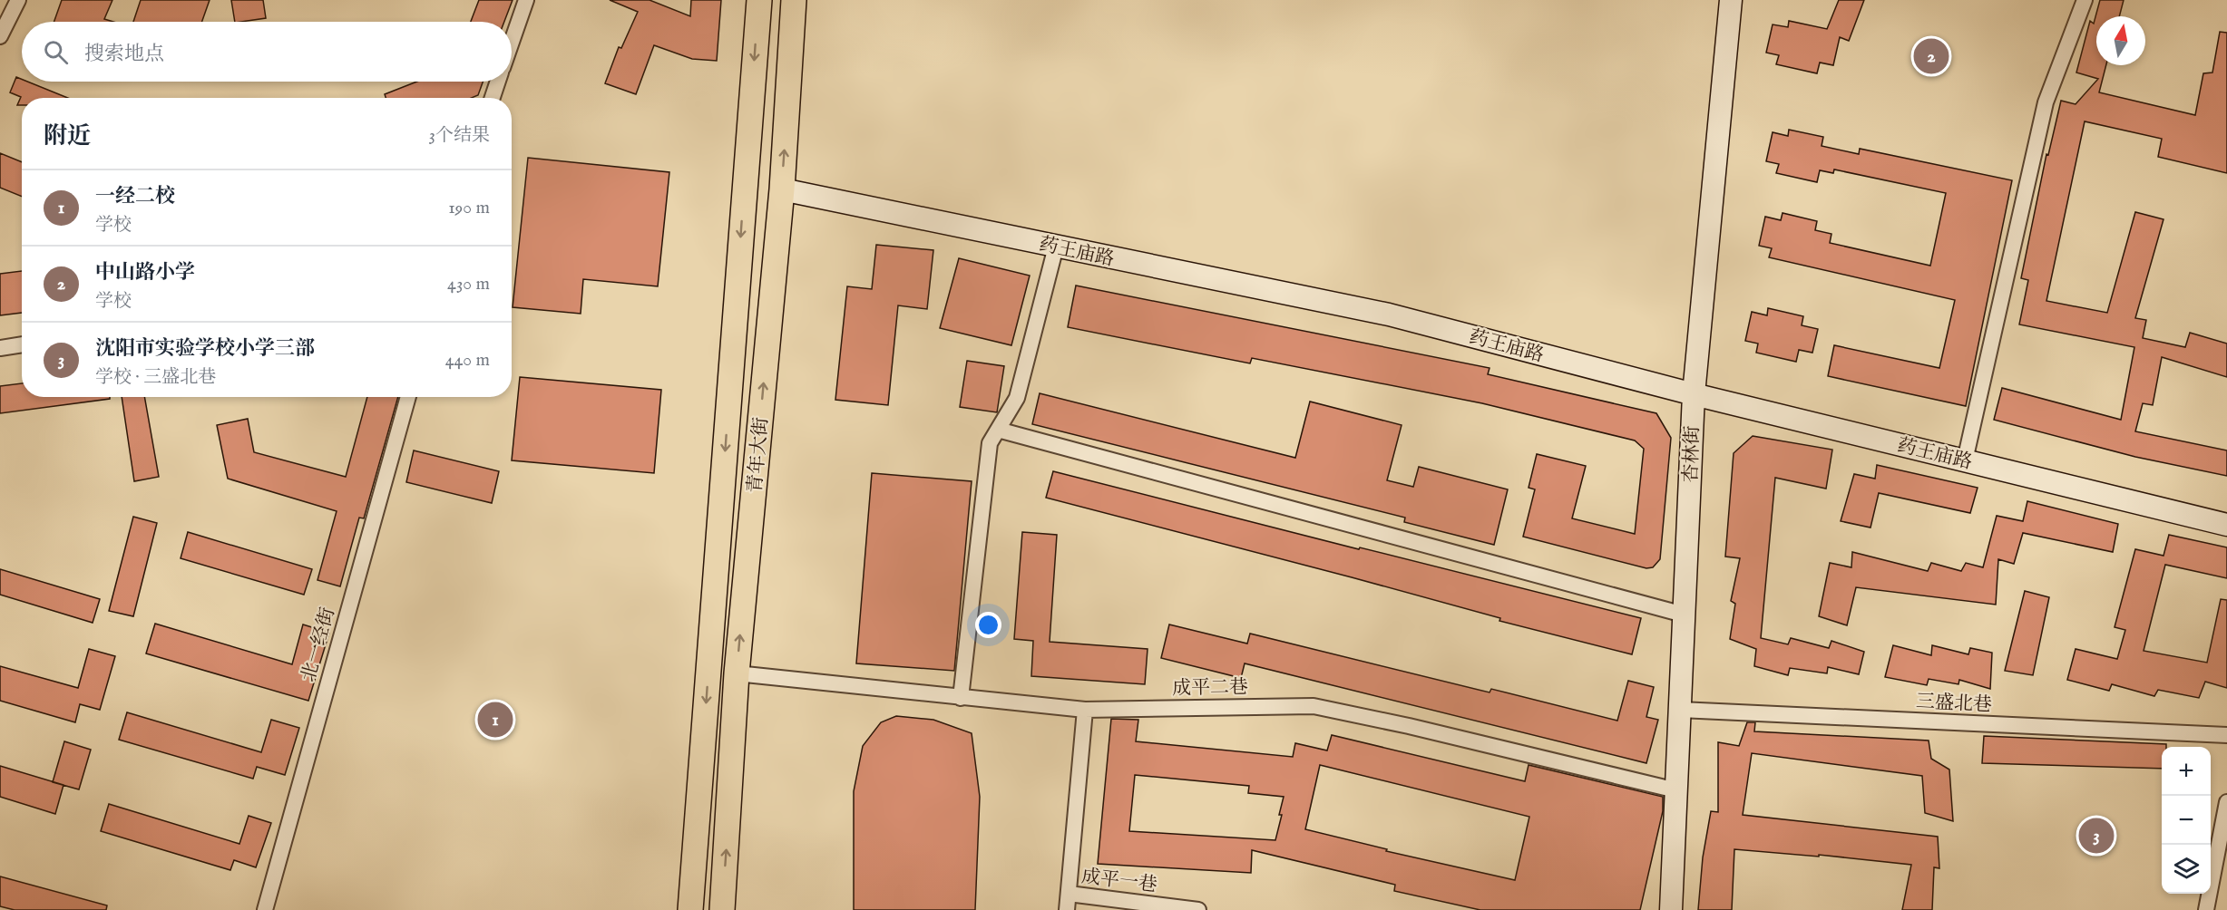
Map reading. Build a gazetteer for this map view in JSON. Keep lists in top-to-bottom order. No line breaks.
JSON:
{"streets":{"main road":["青年大街"],"street":["药王庙路","杏林街","北一经街","成平二巷","三盛北巷","成平一巷"]},"crossings":[["药王庙路","杏林街"],["药王庙路","青年大街"],["杏林街","成平二巷"],["杏林街","三盛北巷"],["青年大街","成平二巷"]],"north":"top","page":{"search":"搜索地点","pins":["2","1","3"],"heading":["附近","3个结果"],"list":[{"mark":"1","name":"一经二校","note":"学校","value":"190 m"},{"mark":"2","name":"中山路小学","note":"学校","value":"430 m"},{"mark":"3","name":"沈阳市实验学校小学三部","note":"学校 · 三盛北巷","value":"440 m"}],"map_buttons":["+","−"]}}
